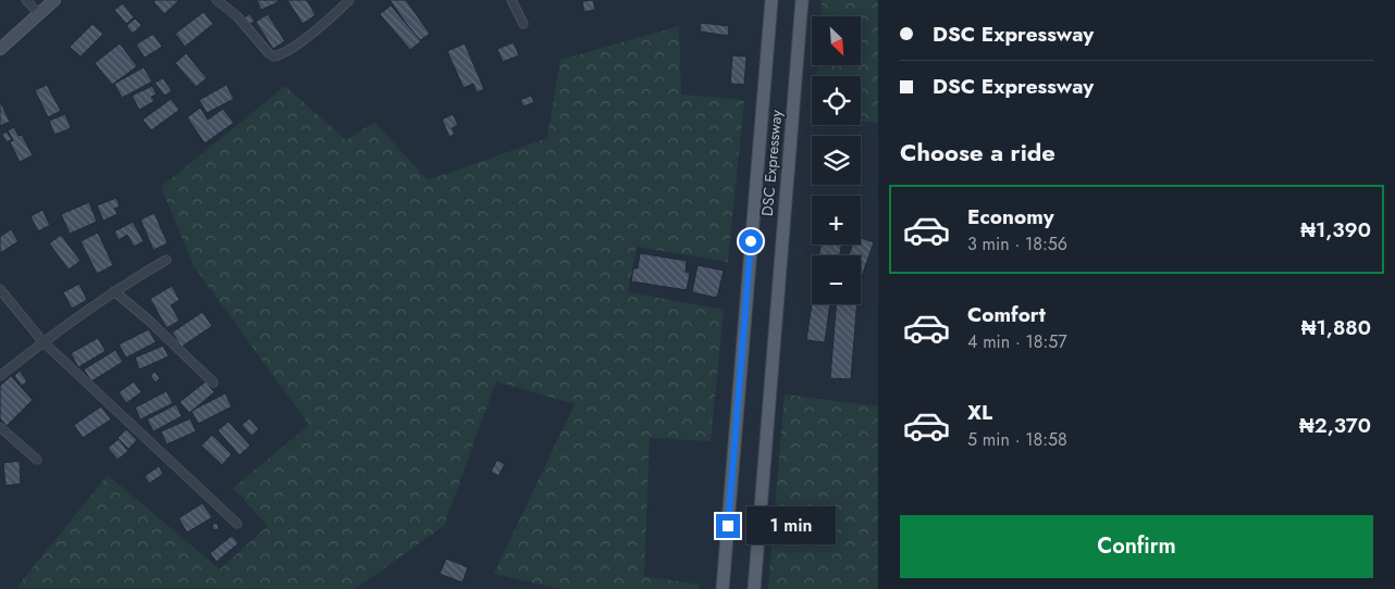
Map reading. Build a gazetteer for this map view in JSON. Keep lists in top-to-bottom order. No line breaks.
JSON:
{"streets":{"main road":["DSC Expressway"]},"north":"bottom right","page":{"banner":["DSC Expressway","DSC Expressway"],"map_buttons":["+","−"],"heading":"Choose a ride","list":[{"name":"Economy","note":"3 min · 18:56","value":"₦1,390"},{"name":"Comfort","note":"4 min · 18:57","value":"₦1,880"},{"name":"XL","note":"5 min · 18:58","value":"₦2,370"}],"buttons":"Confirm","bubble":"1 min"}}
